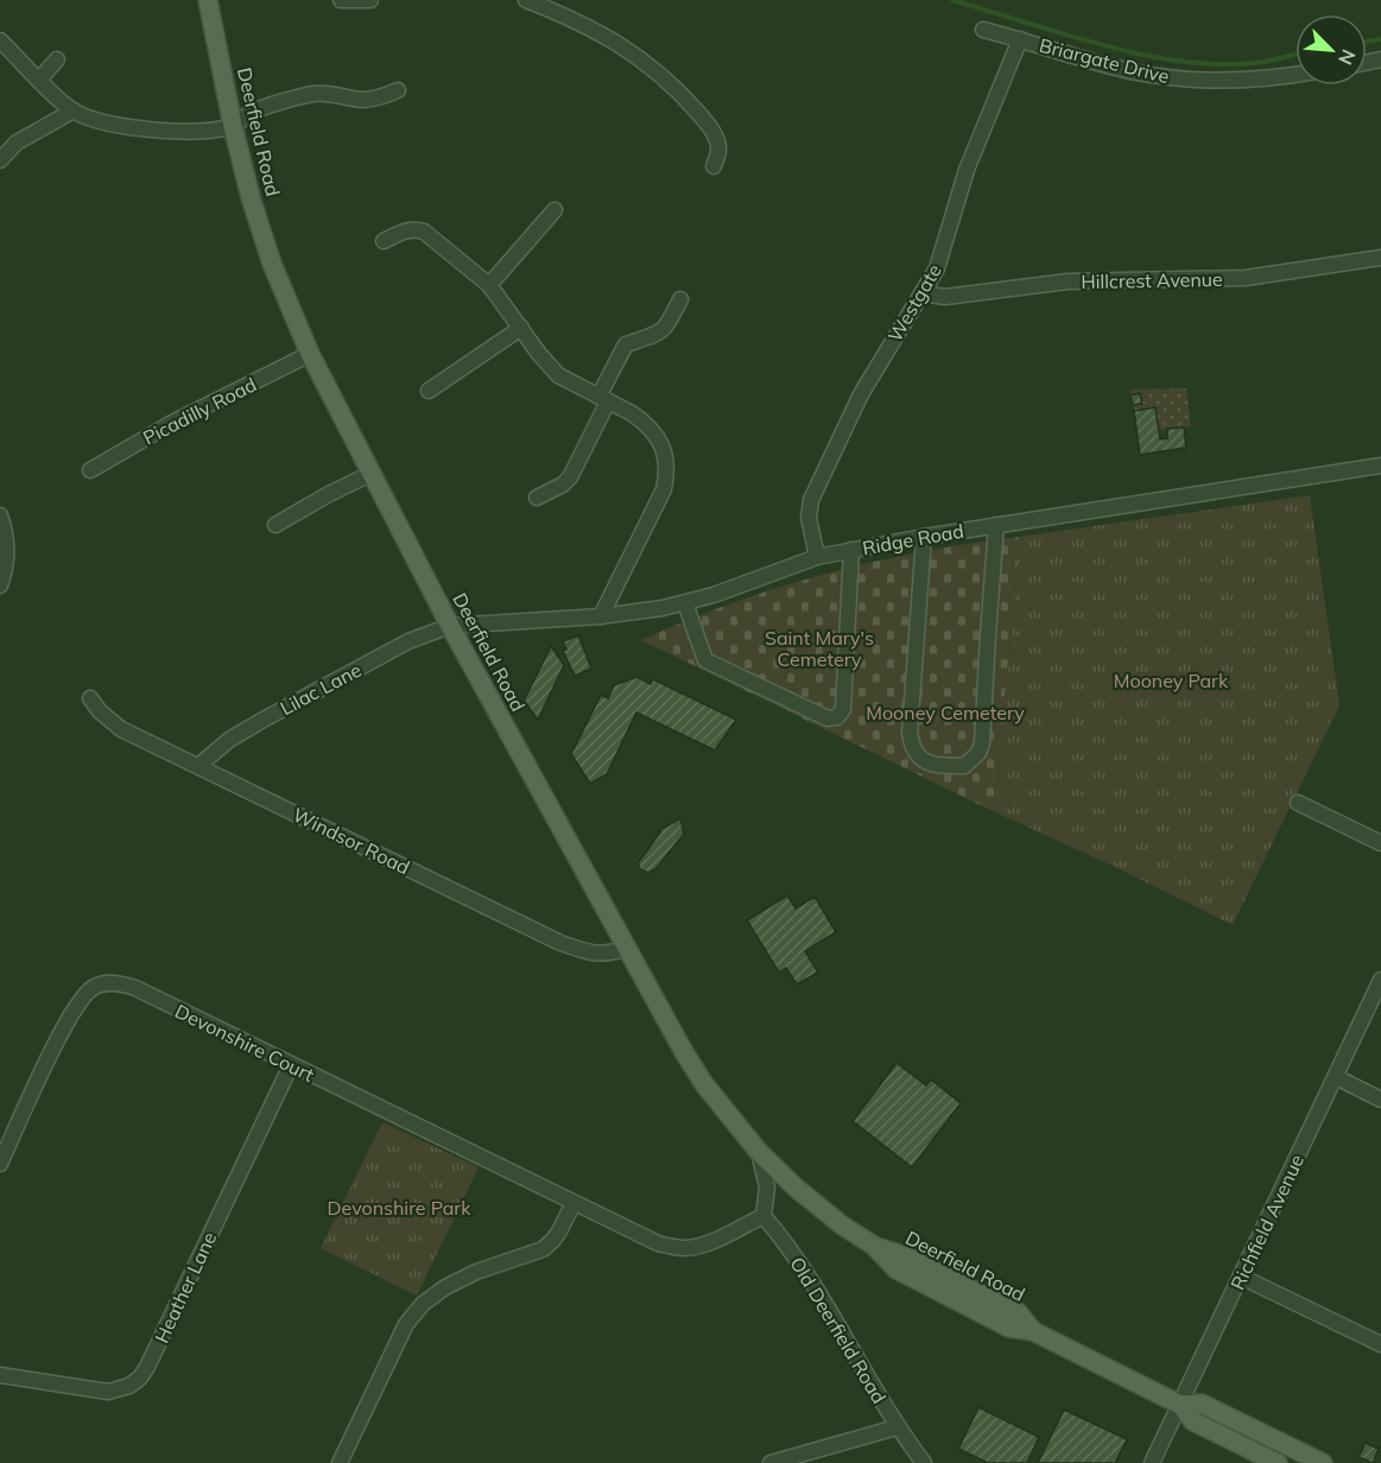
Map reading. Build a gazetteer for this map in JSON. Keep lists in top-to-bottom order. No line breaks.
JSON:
{"streets":{"main road":["Deerfield Road"],"street":["Briargate Drive","Hillcrest Avenue","Westgate","Picadilly Road","Ridge Road","Lilac Lane","Windsor Road","Devonshire Court","Richfield Avenue","Heather Lane","Old Deerfield Road"]},"crossings":[["Briargate Drive","Westgate"],["Deerfield Road","Picadilly Road"],["Deerfield Road","Ridge Road"],["Deerfield Road","Lilac Lane"],["Deerfield Road","Windsor Road"],["Deerfield Road","Richfield Avenue"],["Hillcrest Avenue","Westgate"],["Westgate","Ridge Road"],["Ridge Road","Lilac Lane"],["Lilac Lane","Windsor Road"],["Devonshire Court","Heather Lane"],["Devonshire Court","Old Deerfield Road"]],"parks":["Saint Mary's Cemetery","Mooney Park","Mooney Cemetery","Devonshire Park"],"north":"bottom right"}
